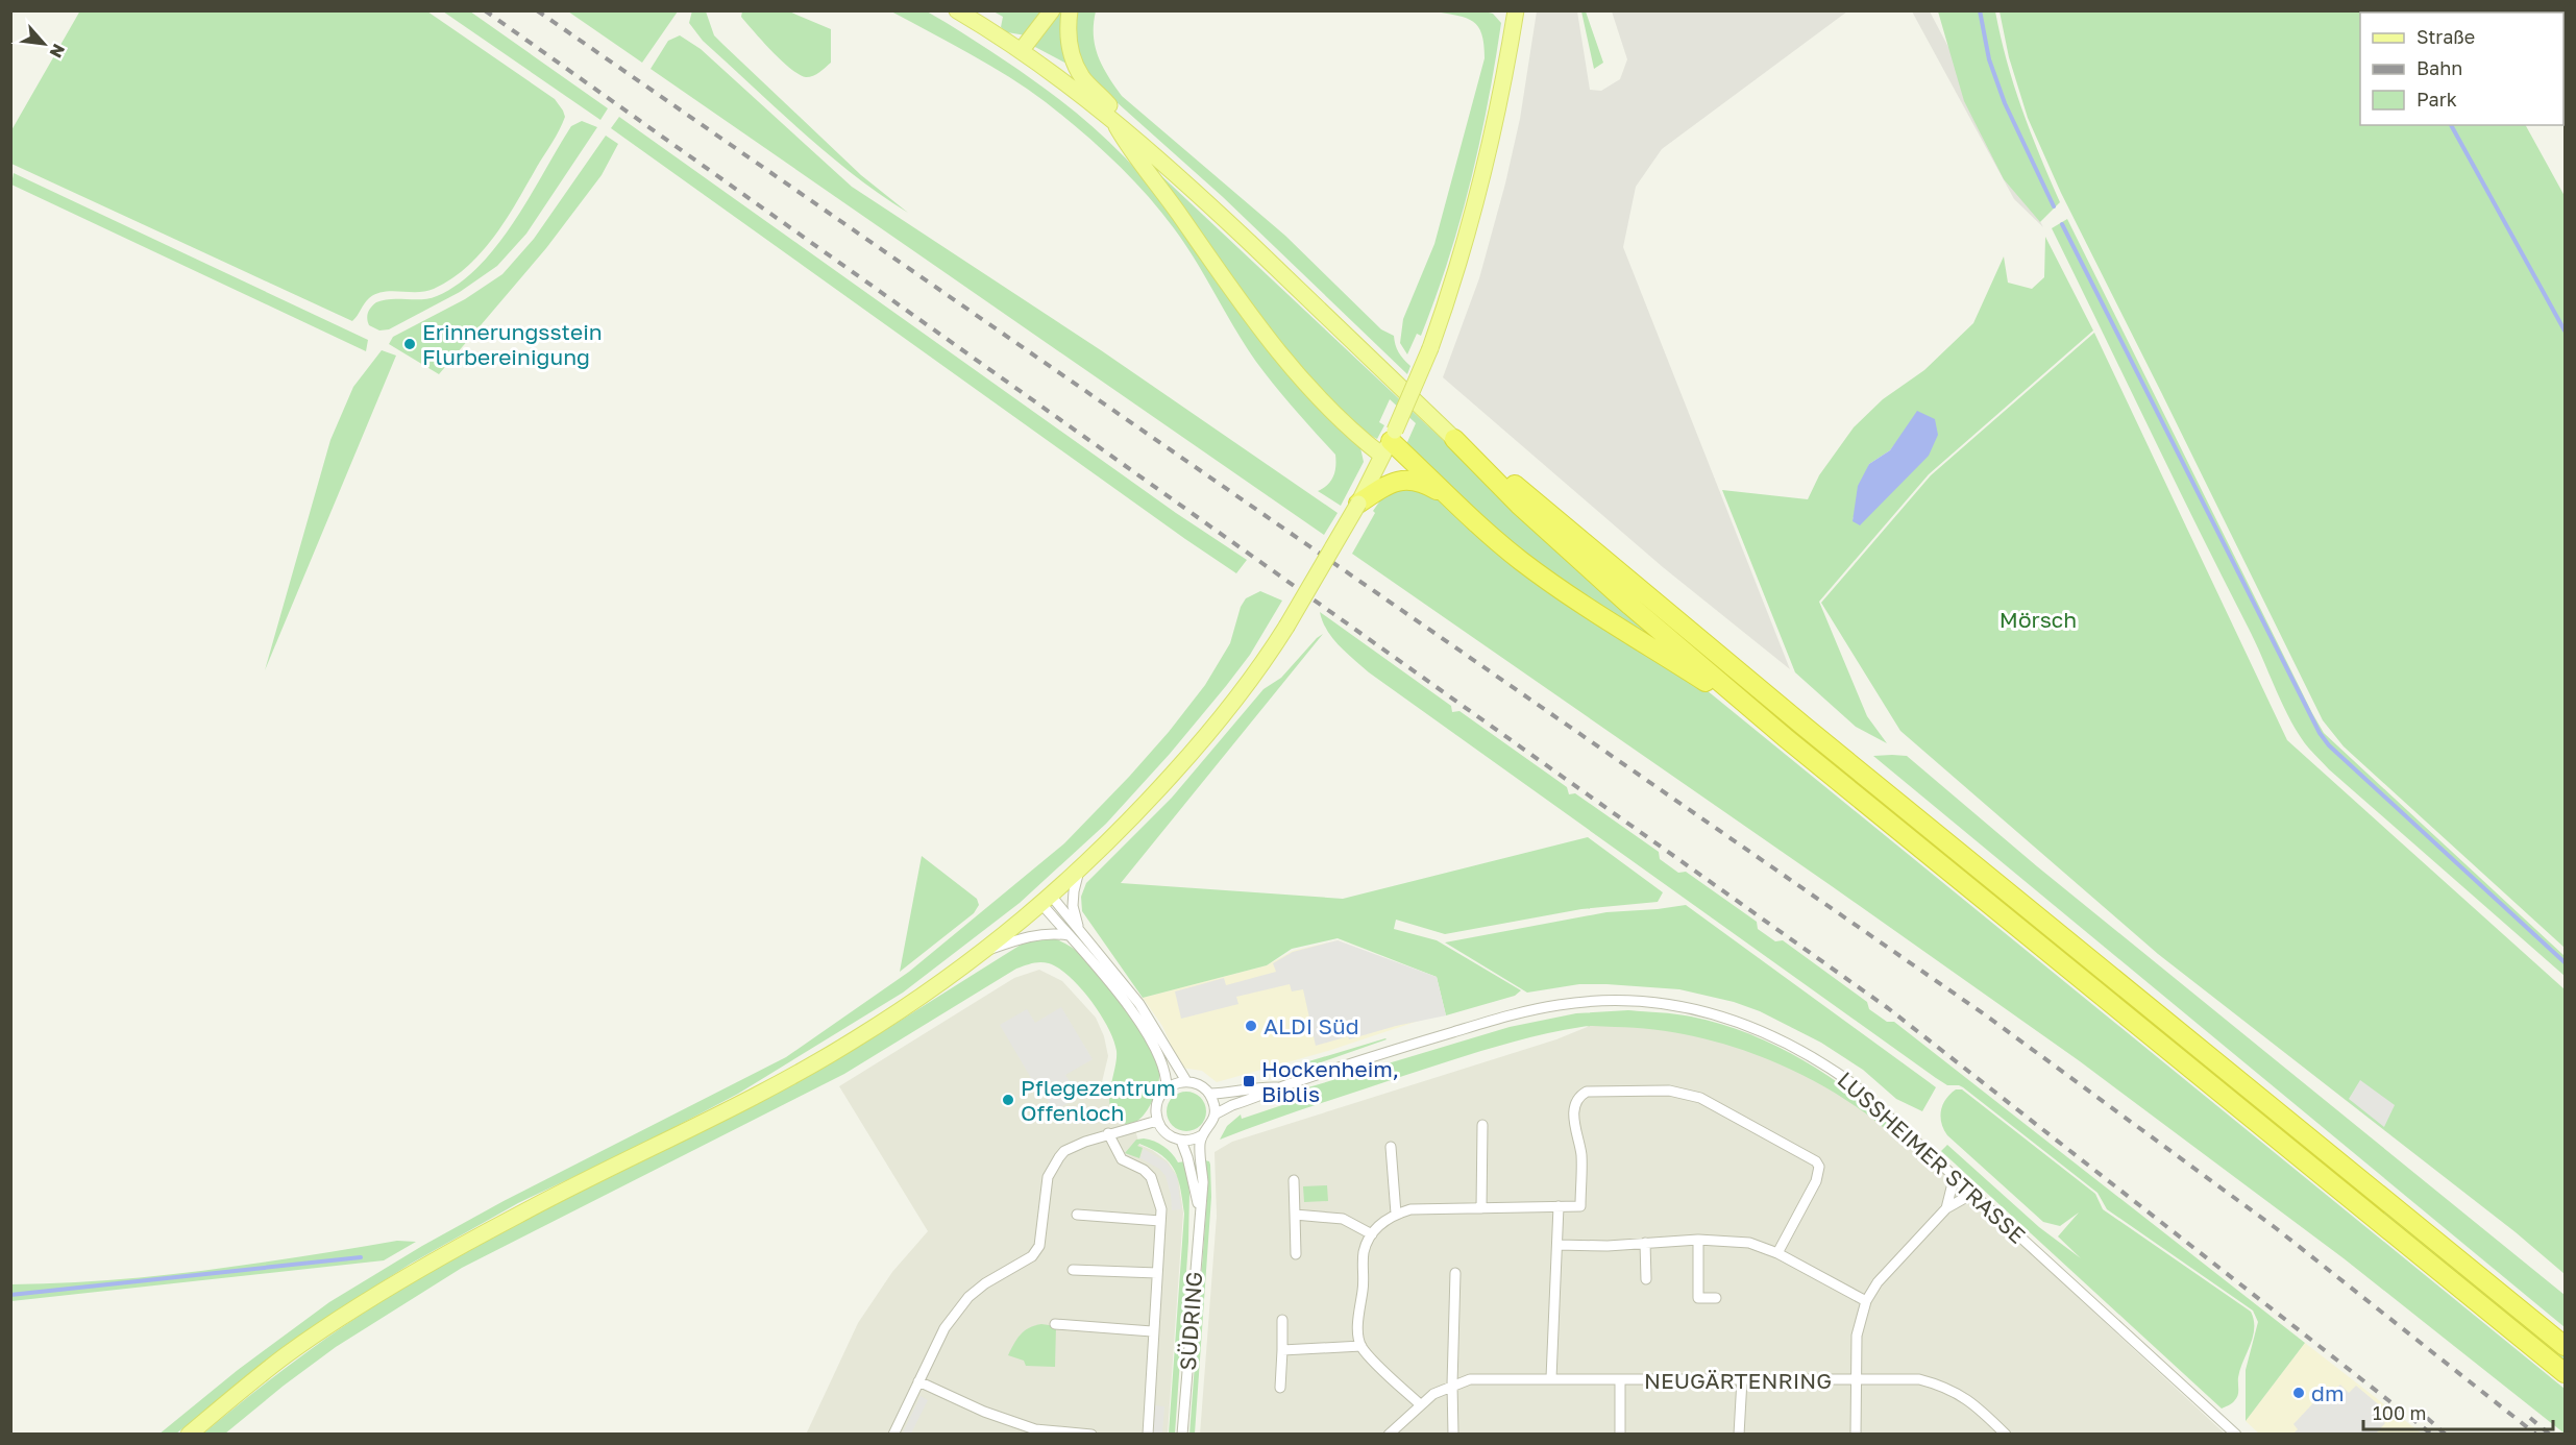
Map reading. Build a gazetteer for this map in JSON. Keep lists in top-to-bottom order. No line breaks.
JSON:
{"streets":{"street":["LUSSHEIMER STRASSE","SÜDRING","NEUGÄRTENRING"]},"crossings":[["LUSSHEIMER STRASSE","SÜDRING"]],"parks":["Mörsch"],"places":{"other":["Erinnerungsstein Flurbereinigung","ALDI Süd","Pflegezentrum Offenloch","dm"],"transit":["Hockenheim, Biblis"]},"legend":["Straße","Bahn","Park"],"scale_bar":"100 m","north":"bottom right"}
